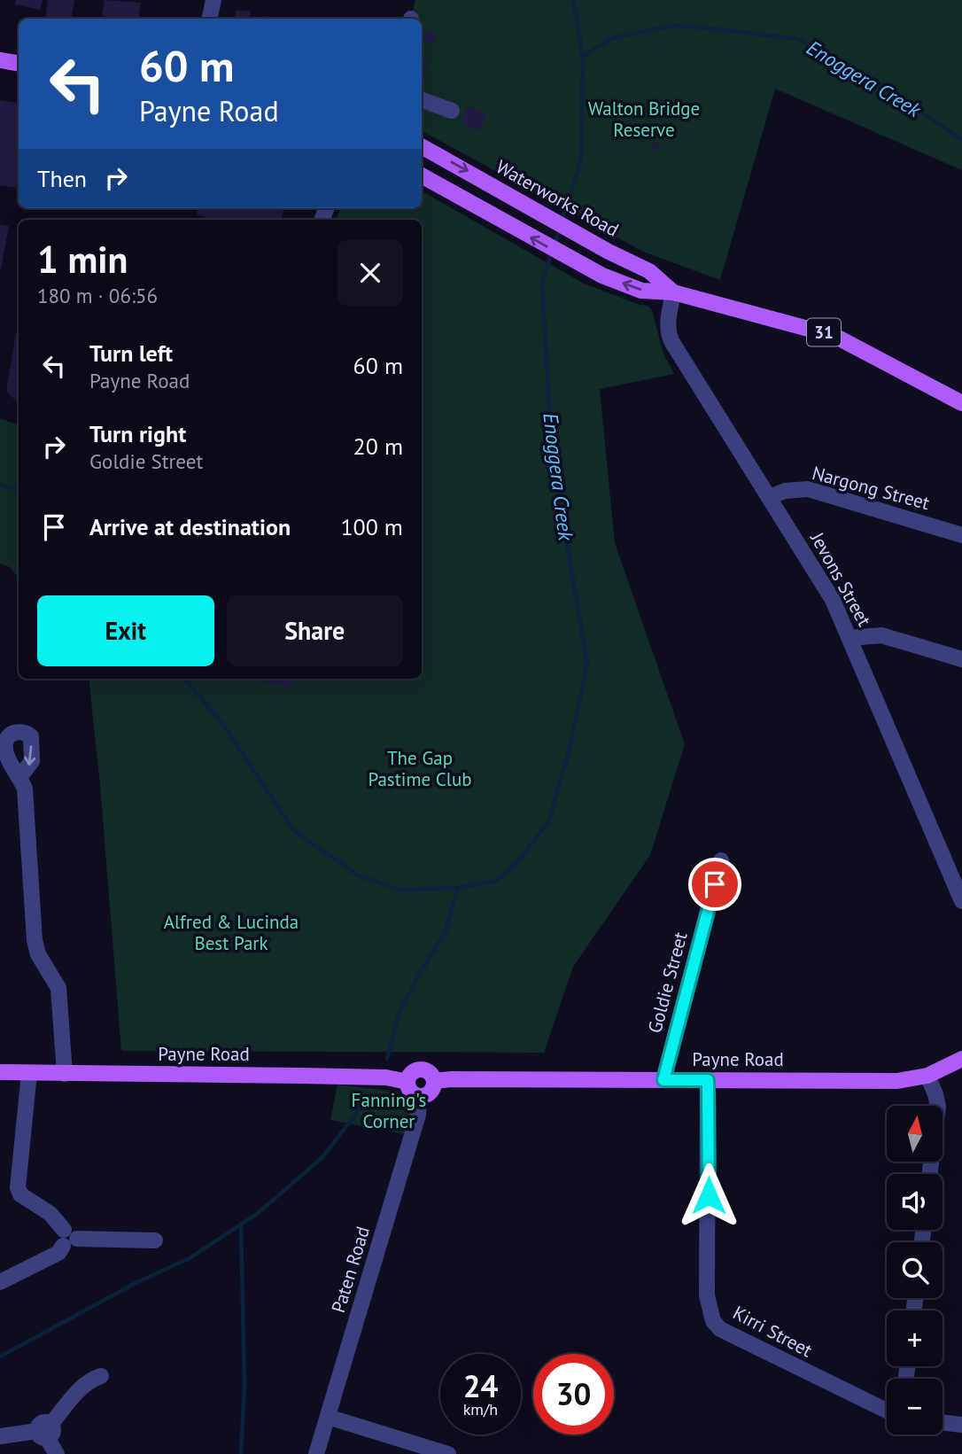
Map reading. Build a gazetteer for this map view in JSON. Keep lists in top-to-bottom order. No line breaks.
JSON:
{"streets":{"main road":["Waterworks Road","31","Payne Road"],"street":["Nargong Street","Jevons Street","Goldie Street","Paten Road","Kirri Street"]},"crossings":[["Waterworks Road","Jevons Street"],["Nargong Street","Jevons Street"],["Goldie Street","Payne Road"],["Payne Road","Paten Road"],["Payne Road","Kirri Street"]],"water":["Enoggera Creek"],"parks":["Walton Bridge Reserve","The Gap Pastime Club","Alfred & Lucinda Best Park","Fanning's Corner"],"north":"top","page":{"turn":["60 m","Payne Road"],"then":"Then","heading":["1 min","180 m · 06:56"],"list":[{"name":"Turn left","note":"Payne Road","value":"60 m"},{"name":"Turn right","note":"Goldie Street","value":"20 m"},{"name":"Arrive at destination","value":"100 m"}],"buttons":["Exit","Share"],"map_buttons":["+","−"],"speed":"24 km/h","limit":"30"}}
